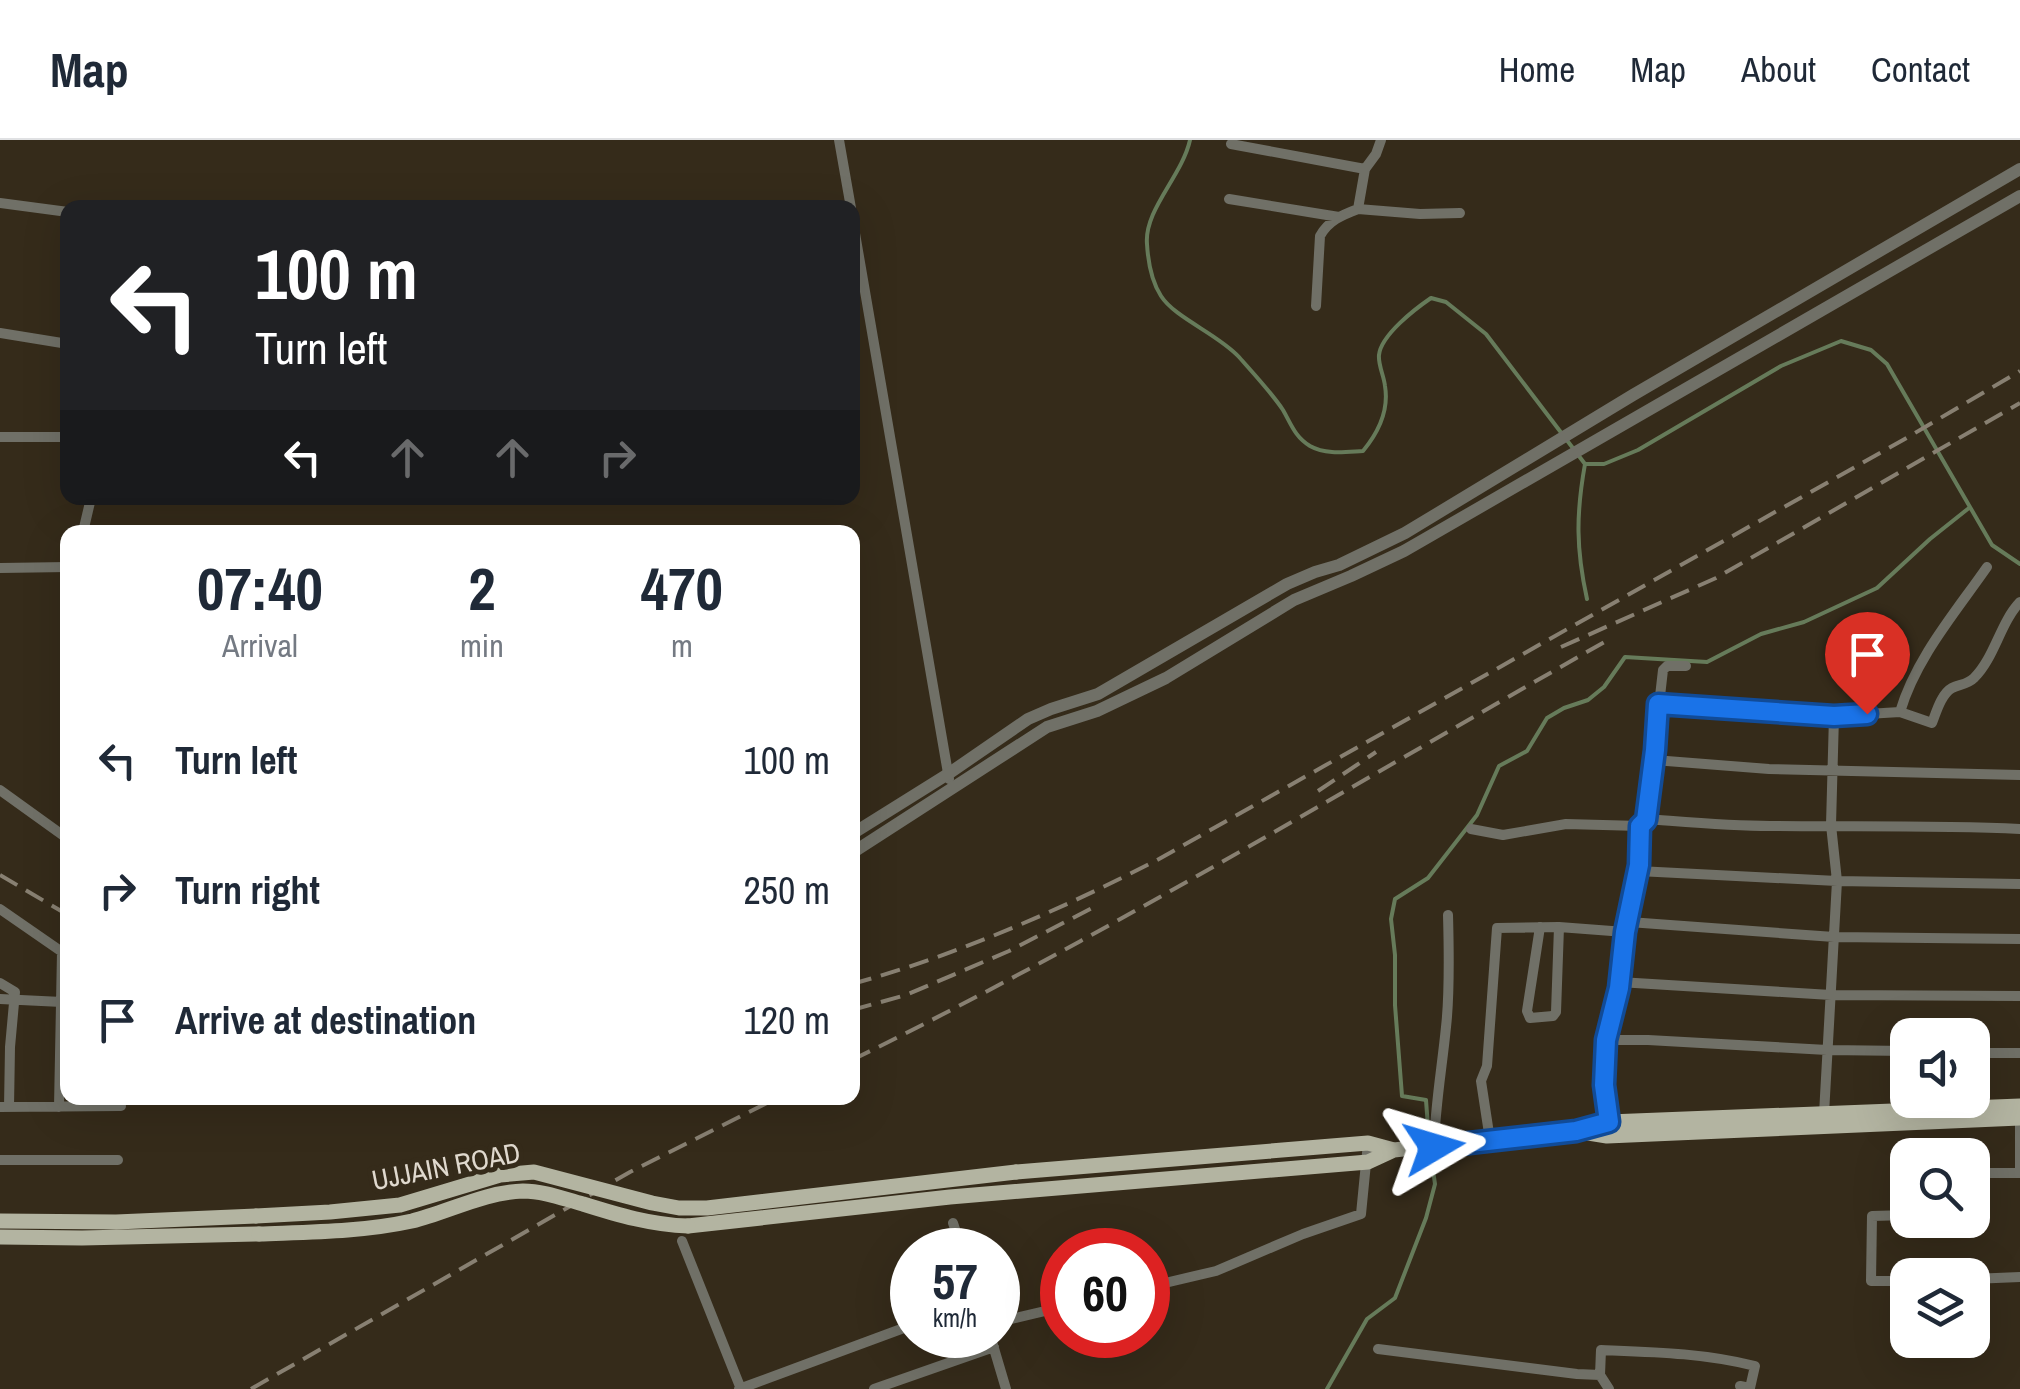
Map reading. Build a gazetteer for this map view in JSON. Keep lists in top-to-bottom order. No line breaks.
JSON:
{"streets":{"main road":["UJJAIN ROAD"]},"page":{"header":"Map","nav":["Home","Map","About","Contact"],"turn":["100 m","Turn left"],"eta":["07:40","Arrival","2","min","470","m"],"list":[{"name":"Turn left","value":"100 m"},{"name":"Turn right","value":"250 m"},{"name":"Arrive at destination","value":"120 m"}],"speed":"57 km/h","limit":"60"}}
